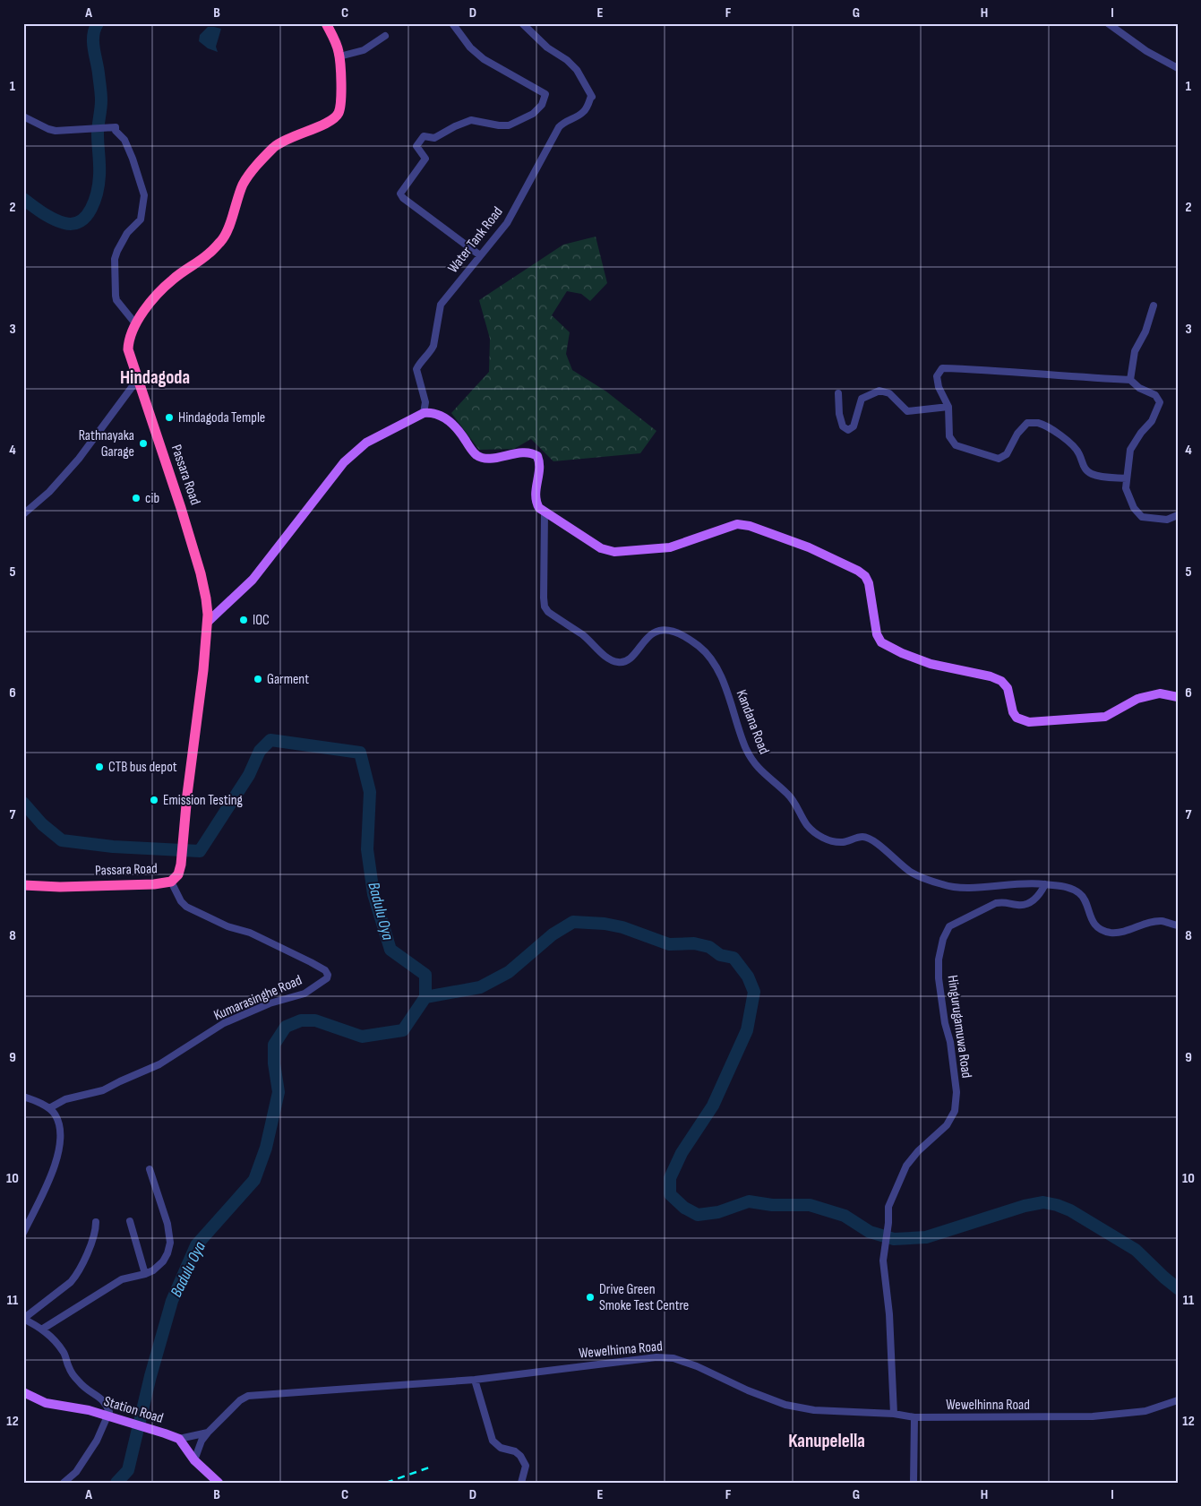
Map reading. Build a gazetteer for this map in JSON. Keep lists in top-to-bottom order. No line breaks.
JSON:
{"streets":{"highway":["Passara Road"],"main road":["Station Road"],"street":["Water Tank Road","Kandana Road","Kumarasinghe Road","Hingurugamuwa Road","Wewelhinna Road"]},"crossings":[["Passara Road","Kumarasinghe Road"],["Kandana Road","Hingurugamuwa Road"],["Hingurugamuwa Road","Wewelhinna Road"]],"districts":["Hindagoda","Kanupelella"],"water":["Badulu Oya"],"places":["Hindagoda Temple","Rathnayaka Garage","cib","IOC","Garment","CTB bus depot","Emission Testing","Drive Green Smoke Test Centre"],"grid":{"columns":["A","B","C","D","E","F","G","H","I"],"rows":["1","2","3","4","5","6","7","8","9","10","11","12"]}}
